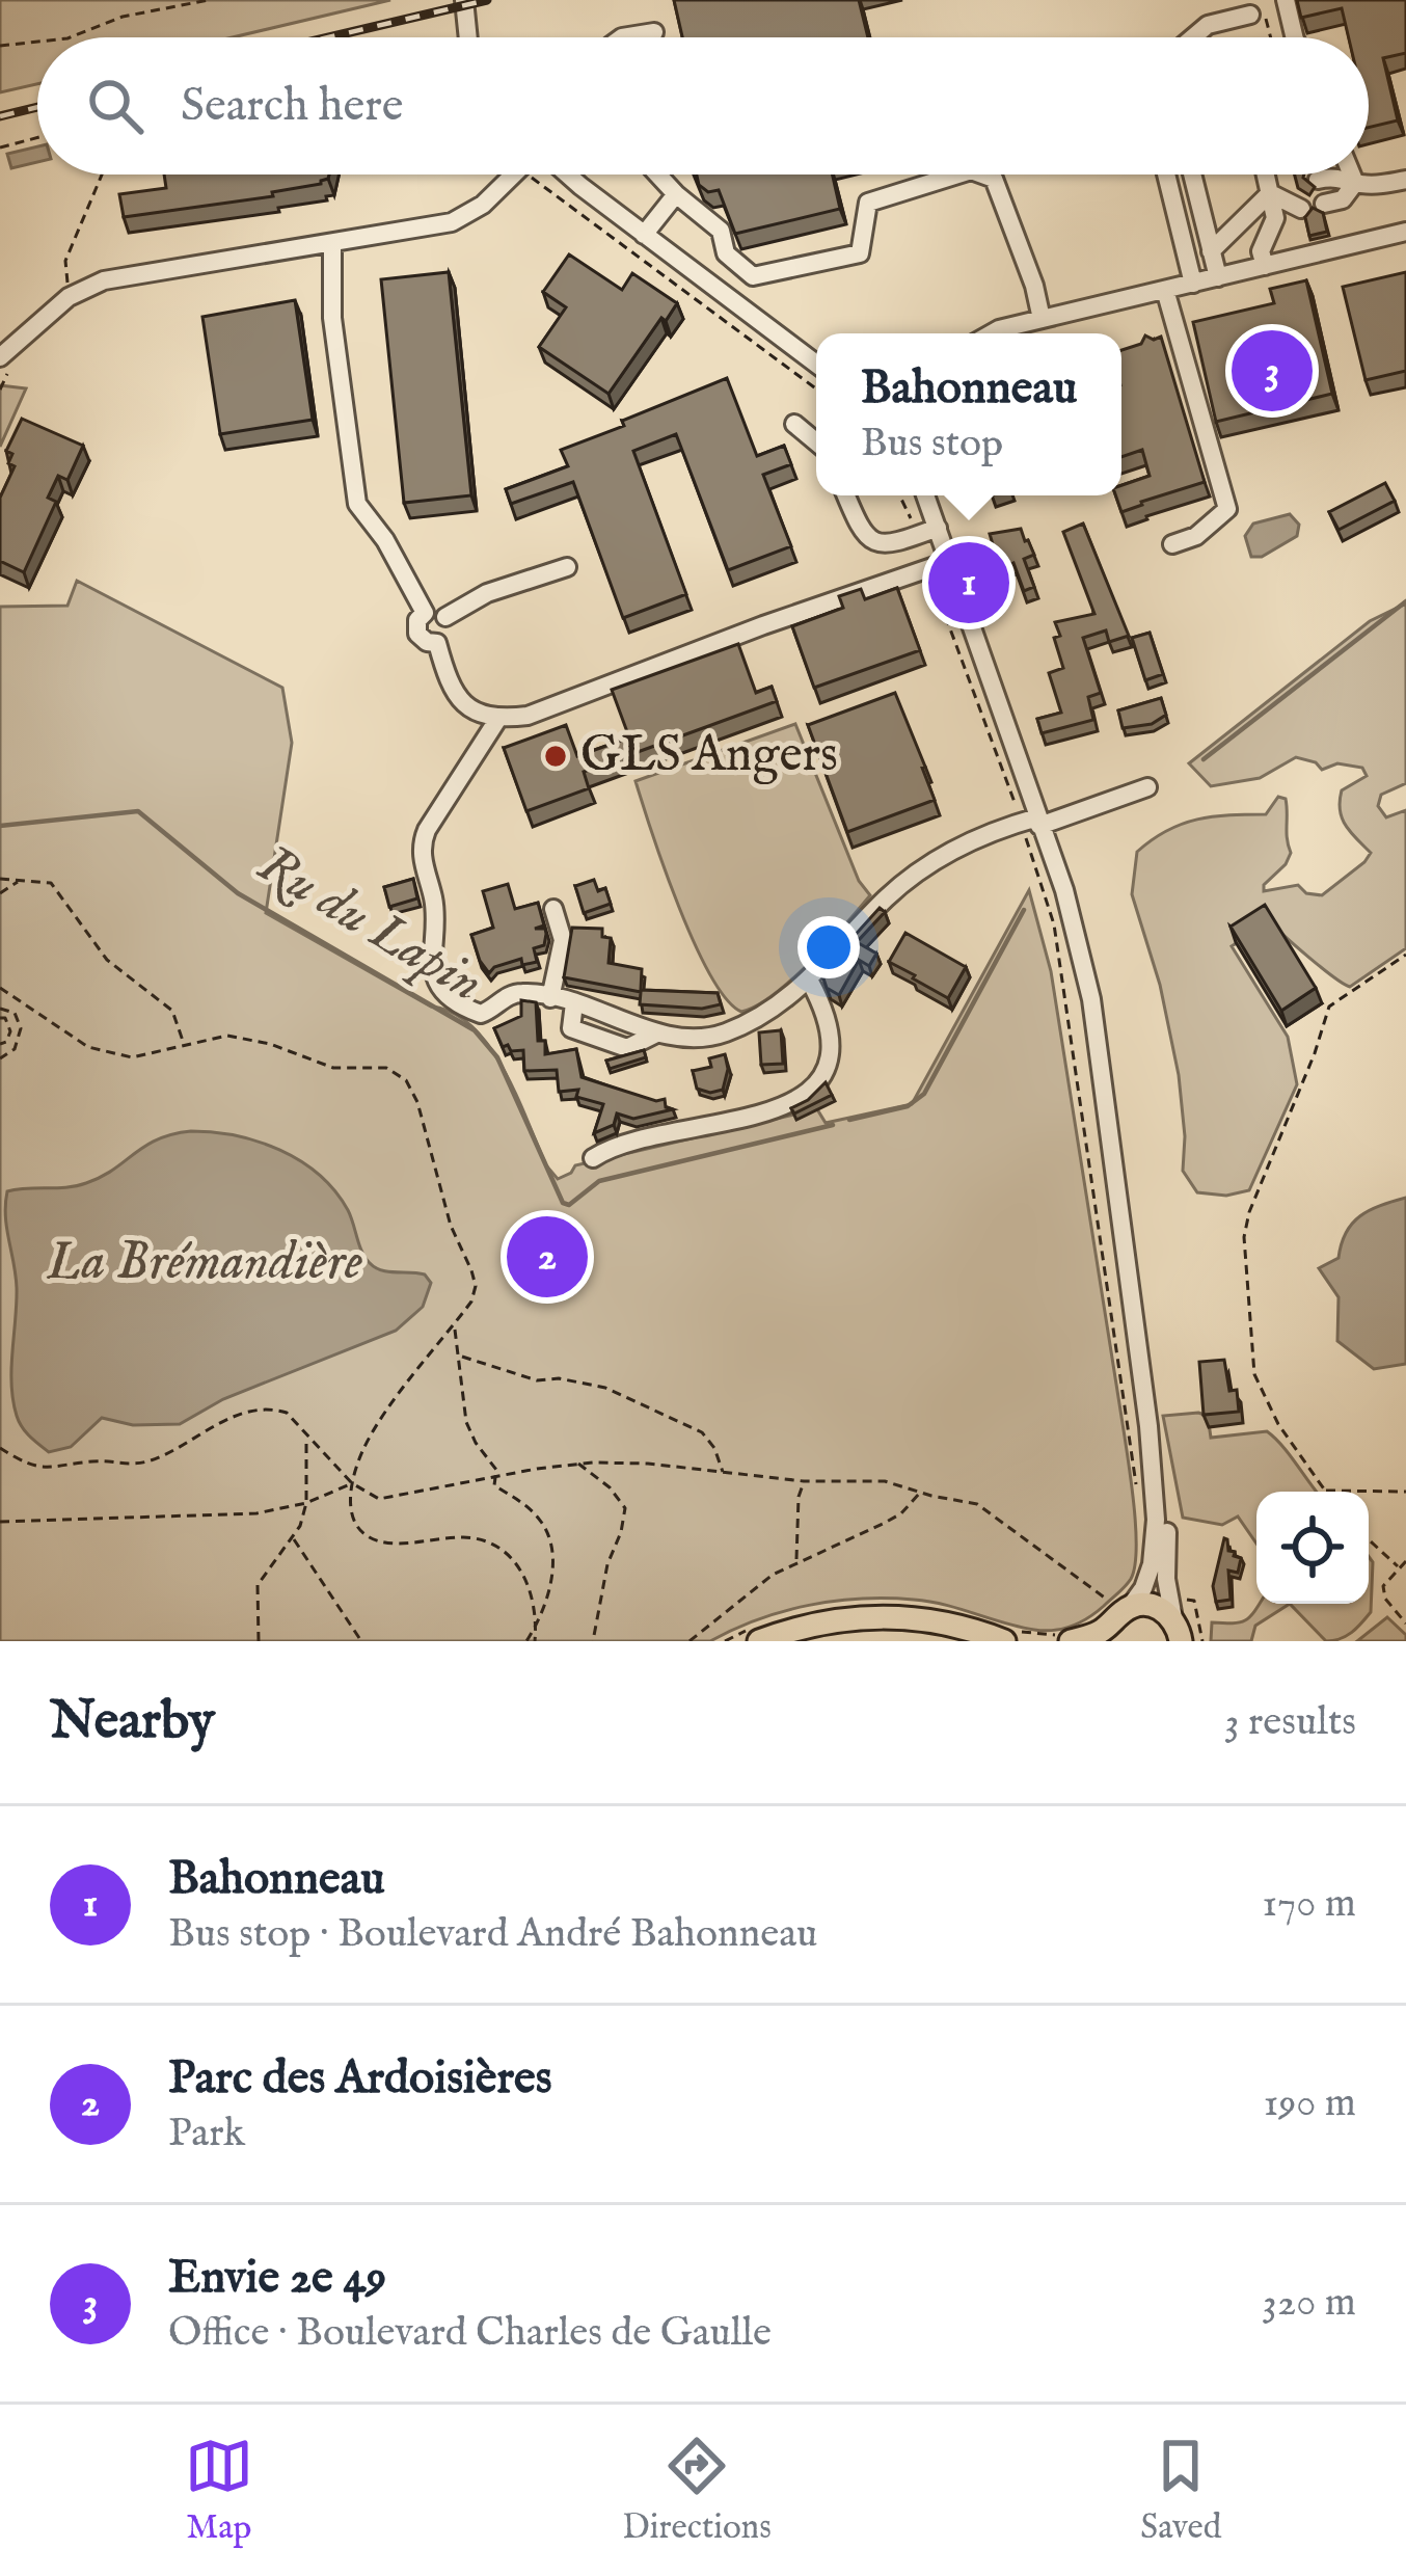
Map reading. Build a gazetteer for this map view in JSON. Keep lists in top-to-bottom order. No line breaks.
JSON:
{"water":["Ru du Lapin","La Brémandière"],"places":["GLS Angers"],"page":{"search":"Search here","pins":["3","1","2"],"popup":["Bahonneau","Bus stop"],"heading":["Nearby","3 results"],"list":[{"mark":"1","name":"Bahonneau","note":"Bus stop · Boulevard André Bahonneau","value":"170 m"},{"mark":"2","name":"Parc des Ardoisières","note":"Park","value":"190 m"},{"mark":"3","name":"Envie 2e 49","note":"Office · Boulevard Charles de Gaulle","value":"320 m"}],"nav":["Map","Directions","Saved"]}}
